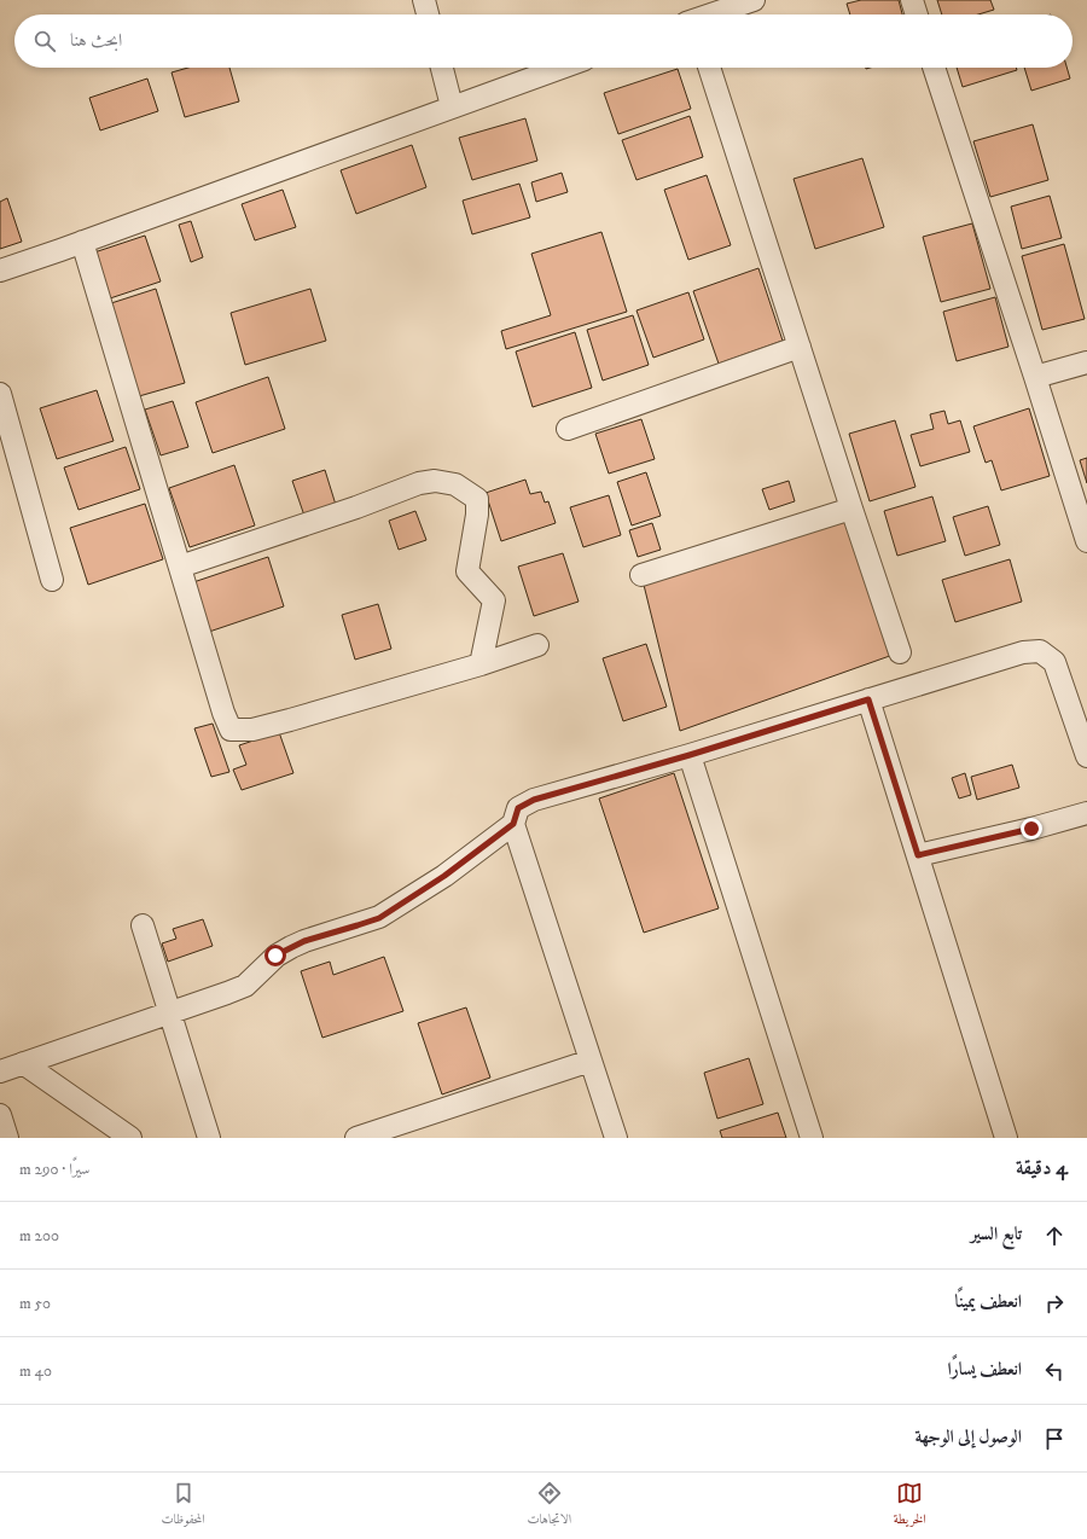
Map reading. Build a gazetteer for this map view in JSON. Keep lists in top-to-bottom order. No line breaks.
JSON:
{"page":{"search":"ابحث هنا","heading":["4 دقيقة","سيرًا · 290 m"],"list":[["تابع السير","200 m"],["انعطف يمينًا","50 m"],["انعطف يسارًا","40 m"],"الوصول إلى الوجهة"],"nav":["الخريطة","الاتجاهات","المحفوظات"]}}
